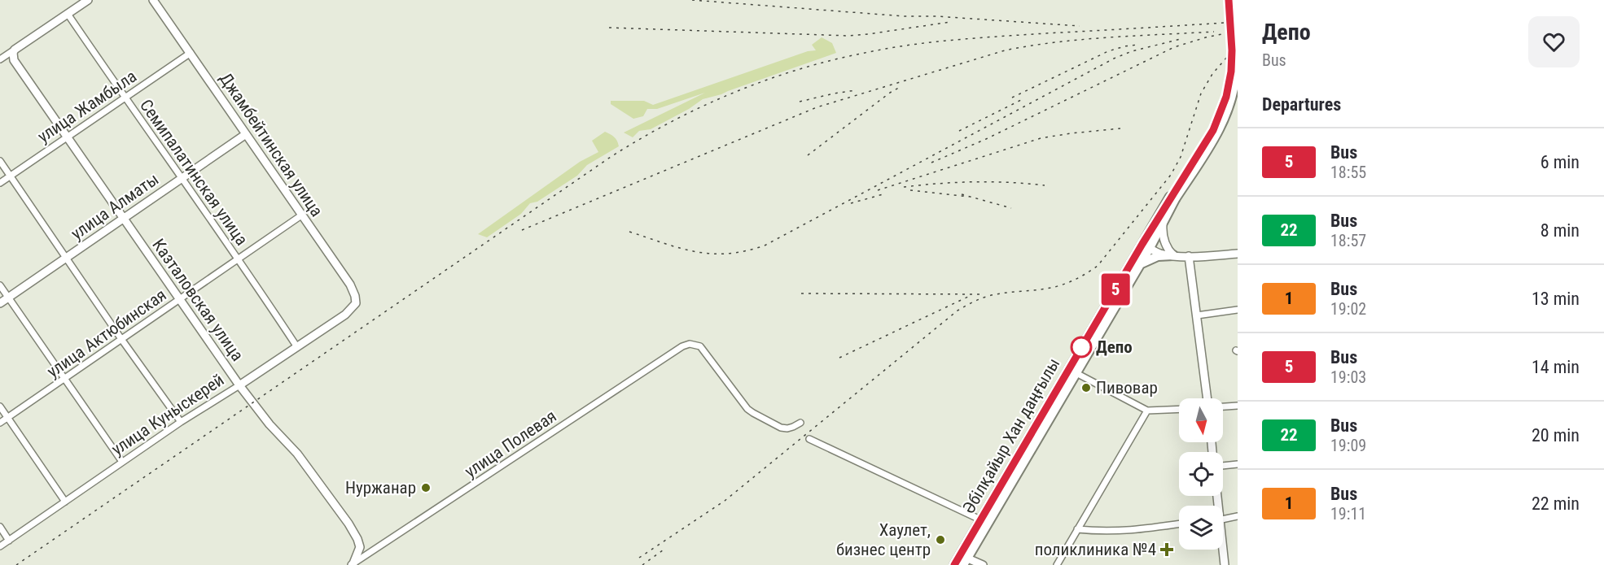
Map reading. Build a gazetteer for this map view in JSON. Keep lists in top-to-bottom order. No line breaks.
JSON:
{"streets":{"main road":["Әбілқайыр Хан даңғылы"],"street":["улица Жамбыла","Джамбейтинская улица","Семипалатинская улица","улица Алматы","Казталовская улица","улица Актюбинская","улица Куныскерей","улица Полевая"]},"crossings":[["улица Жамбыла","Джамбейтинская улица"],["улица Жамбыла","Семипалатинская улица"],["улица Жамбыла","Казталовская улица"],["Джамбейтинская улица","улица Алматы"],["Джамбейтинская улица","улица Актюбинская"],["Джамбейтинская улица","улица Куныскерей"],["Семипалатинская улица","улица Алматы"],["Семипалатинская улица","улица Актюбинская"],["Семипалатинская улица","улица Куныскерей"],["улица Алматы","Казталовская улица"],["Казталовская улица","улица Актюбинская"],["Казталовская улица","улица Куныскерей"],["Казталовская улица","улица Полевая"]],"places":{"other":["Депо","Пивовар","Нуржанар","Хаулет, бизнес центр"],"health":["поликлиника №4"]},"lines":["bus line 5"],"north":"bottom","page":{"on_map":"5","heading":[["Депо","Bus"],"Departures"],"list":[{"mark":"5","name":"Bus","note":"18:55","value":"6 min"},{"mark":"22","name":"Bus","note":"18:57","value":"8 min"},{"mark":"1","name":"Bus","note":"19:02","value":"13 min"},{"mark":"5","name":"Bus","note":"19:03","value":"14 min"},{"mark":"22","name":"Bus","note":"19:09","value":"20 min"},{"mark":"1","name":"Bus","note":"19:11","value":"22 min"}]}}
